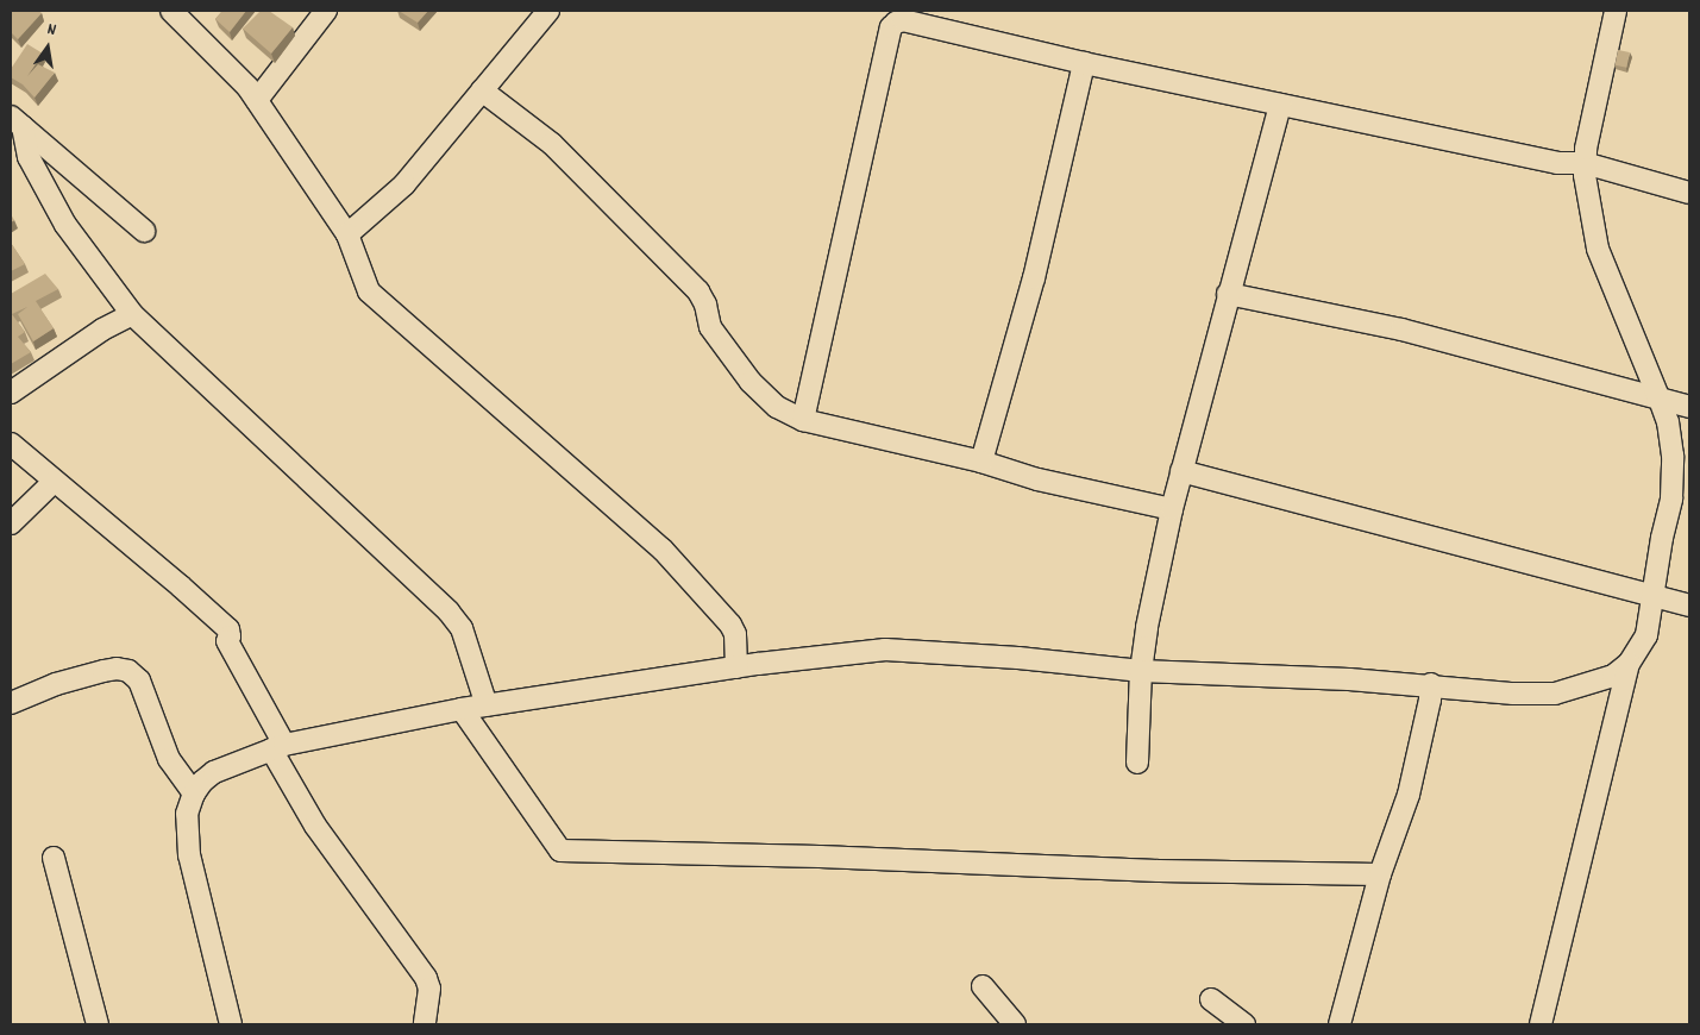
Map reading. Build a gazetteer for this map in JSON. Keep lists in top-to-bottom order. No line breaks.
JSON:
{"north":"top"}
